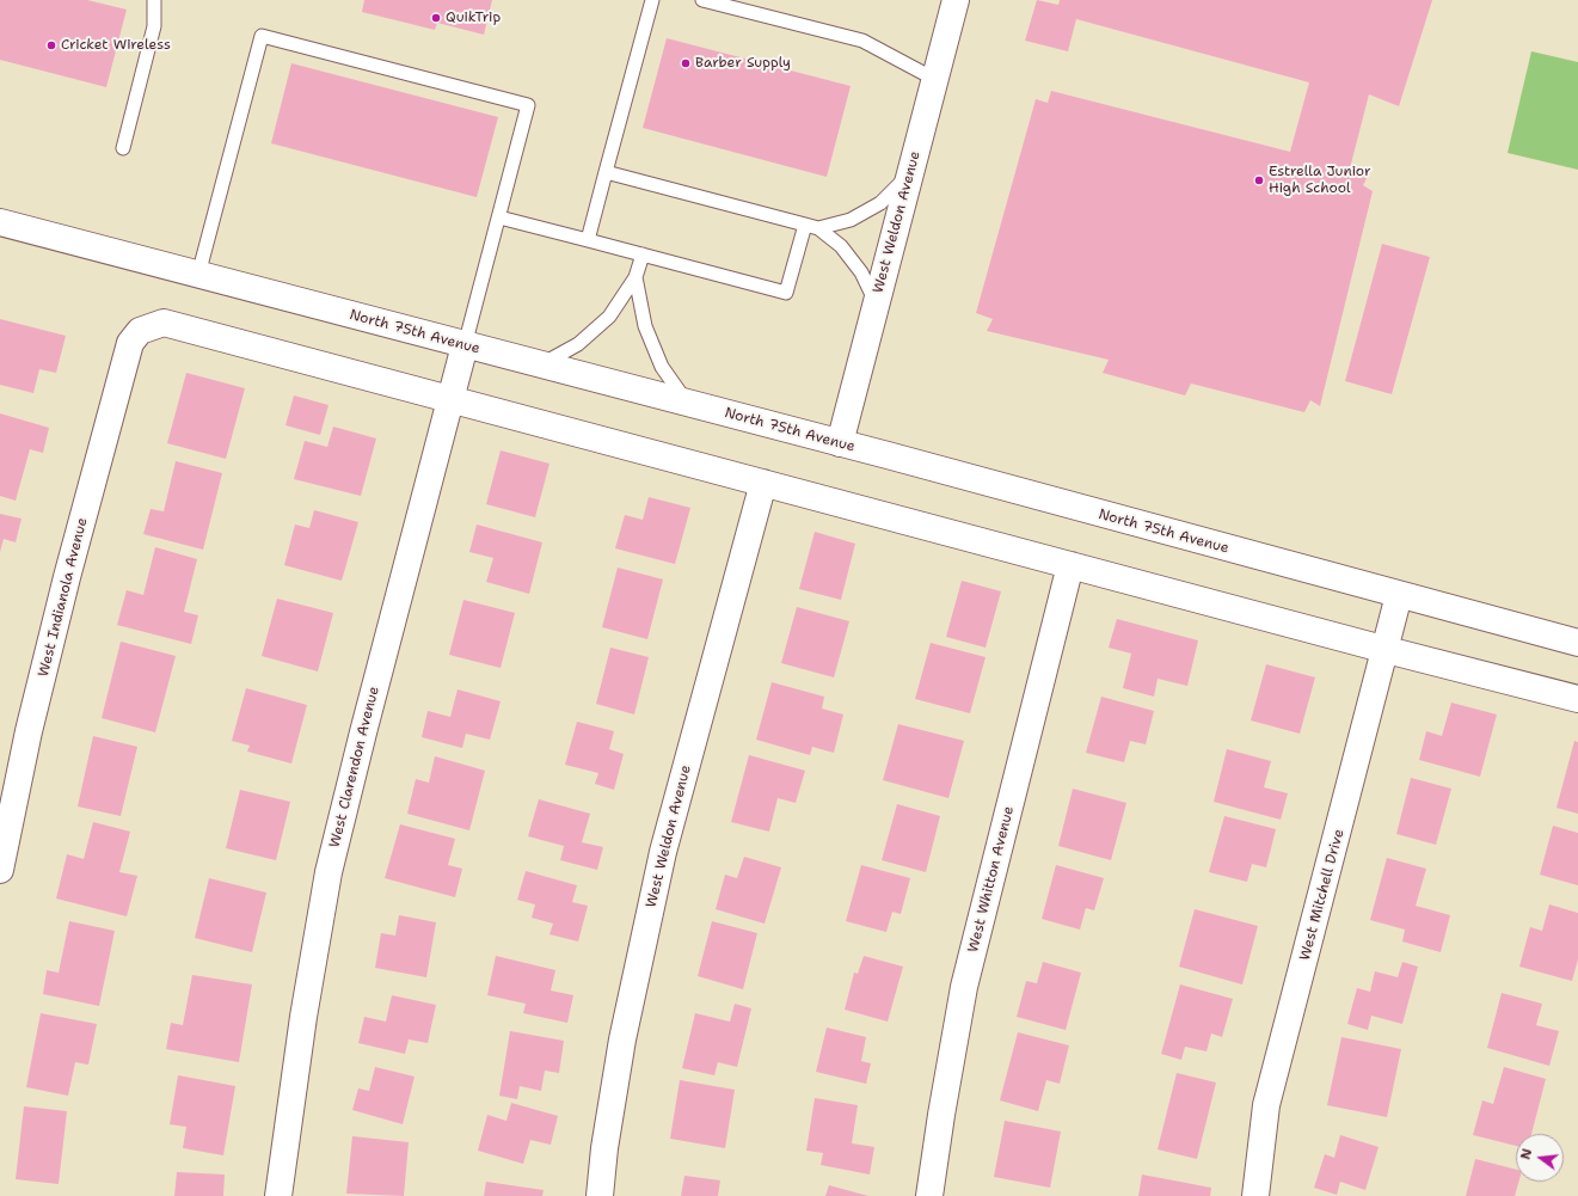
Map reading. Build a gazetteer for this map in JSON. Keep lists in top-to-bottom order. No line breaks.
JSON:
{"streets":{"street":["West Weldon Avenue","North 75th Avenue","West Indianola Avenue","West Clarendon Avenue","West Whitton Avenue","West Mitchell Drive"]},"crossings":[["West Weldon Avenue","North 75th Avenue"],["North 75th Avenue","West Clarendon Avenue"],["North 75th Avenue","West Mitchell Drive"],["West Indianola Avenue","West Clarendon Avenue"]],"places":["QuikTrip","Cricket Wireless","Barber Supply","Estrella Junior High School"],"north":"left"}
